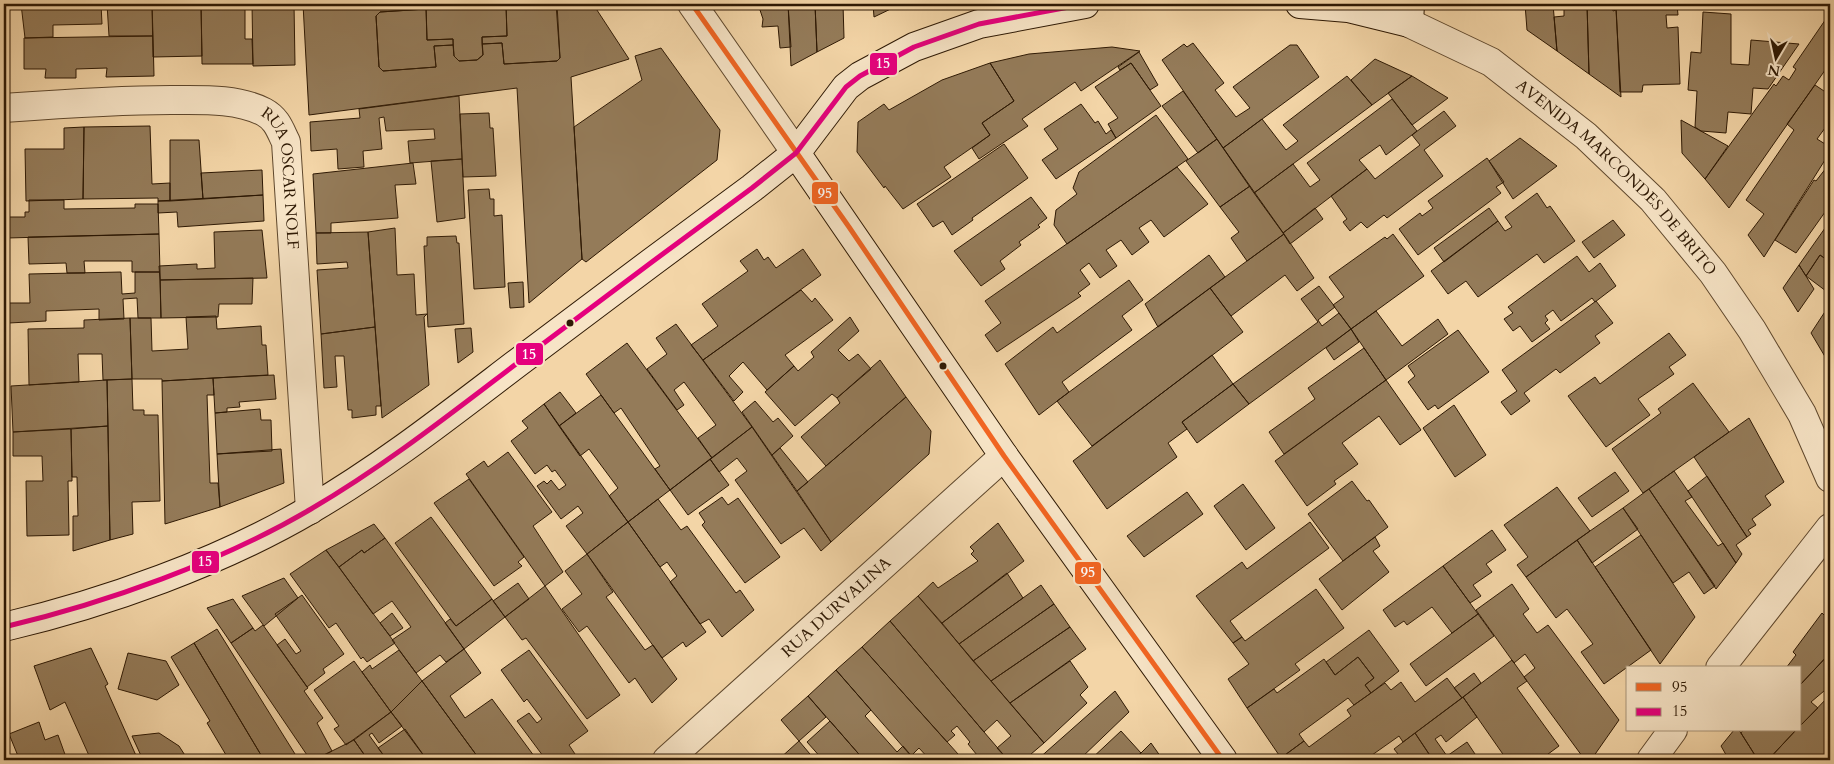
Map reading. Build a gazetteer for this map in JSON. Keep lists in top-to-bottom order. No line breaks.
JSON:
{"streets":{"street":["AVENIDA MARCONDES DE BRITO","RUA OSCAR NOLF","RUA DURVALINA"]},"lines":["transit line 95","transit line 15"],"legend":["95","15"],"north":"bottom"}
